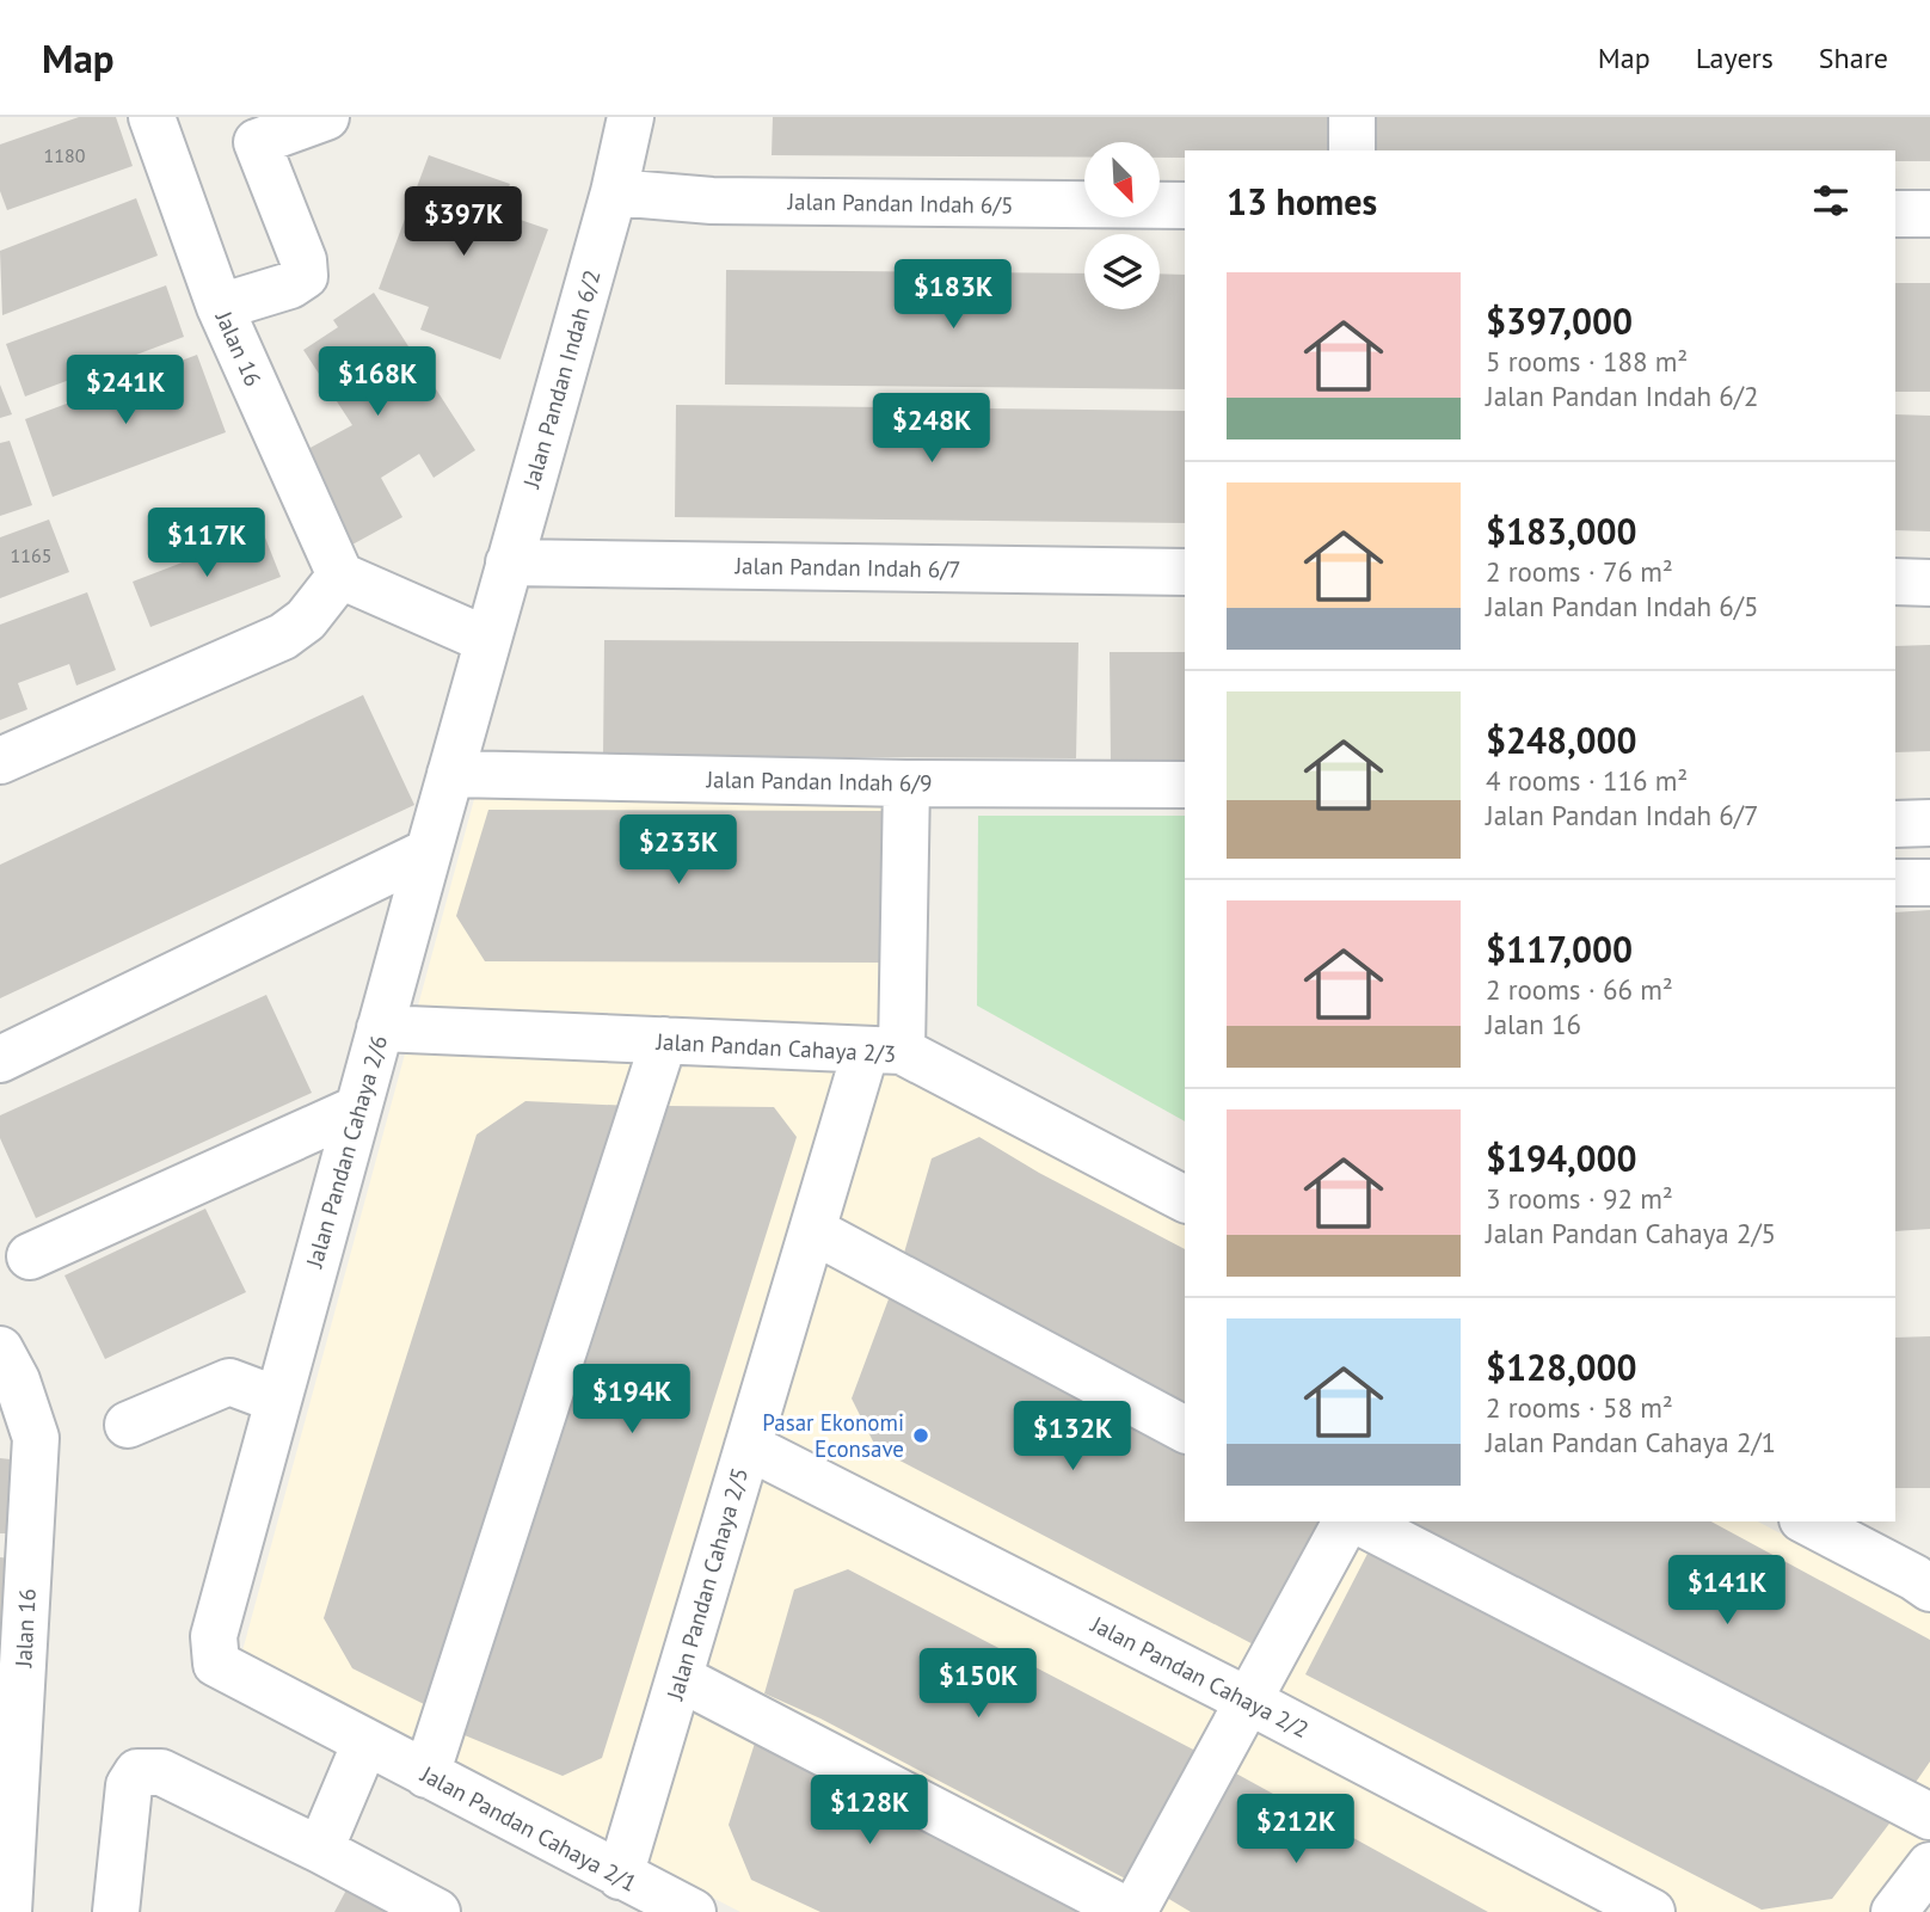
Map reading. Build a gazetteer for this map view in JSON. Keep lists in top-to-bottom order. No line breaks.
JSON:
{"streets":{"street":["Jalan Pandan Indah 6/5","Jalan 16","Jalan Pandan Indah 6/2","Jalan Pandan Indah 6/7","Jalan Pandan Indah 6/9","Jalan Pandan Cahaya 2/3","Jalan Pandan Cahaya 2/6","Jalan Pandan Cahaya 2/5","Jalan Pandan Cahaya 2/2","Jalan Pandan Cahaya 2/1"]},"crossings":[["Jalan Pandan Indah 6/5","Jalan Pandan Indah 6/2"],["Jalan Pandan Indah 6/2","Jalan Pandan Indah 6/7"],["Jalan Pandan Indah 6/2","Jalan Pandan Cahaya 2/6"],["Jalan Pandan Indah 6/9","Jalan Pandan Cahaya 2/6"],["Jalan Pandan Indah 6/9","Jalan Pandan Cahaya 2/5"],["Jalan Pandan Cahaya 2/3","Jalan Pandan Cahaya 2/6"],["Jalan Pandan Cahaya 2/3","Jalan Pandan Cahaya 2/5"],["Jalan Pandan Cahaya 2/6","Jalan Pandan Cahaya 2/1"],["Jalan Pandan Cahaya 2/5","Jalan Pandan Cahaya 2/2"],["Jalan Pandan Cahaya 2/5","Jalan Pandan Cahaya 2/1"]],"places":["Pasar Ekonomi Econsave"],"house_numbers":["1180","1165"],"north":"bottom right","page":{"header":"Map","nav":["Map","Layers","Share"],"heading":"13 homes","price":["$397K","$183K","$168K","$241K","$248K","$117K","$233K","$194K","$132K","$141K","$150K","$128K","$212K"],"list":[{"name":"$397,000","note":"5 rooms · 188 m² · Jalan Pandan Indah 6/2"},{"name":"$183,000","note":"2 rooms · 76 m² · Jalan Pandan Indah 6/5"},{"name":"$248,000","note":"4 rooms · 116 m² · Jalan Pandan Indah 6/7"},{"name":"$117,000","note":"2 rooms · 66 m² · Jalan 16"},{"name":"$194,000","note":"3 rooms · 92 m² · Jalan Pandan Cahaya 2/5"},{"name":"$128,000","note":"2 rooms · 58 m² · Jalan Pandan Cahaya 2/1"}]}}
